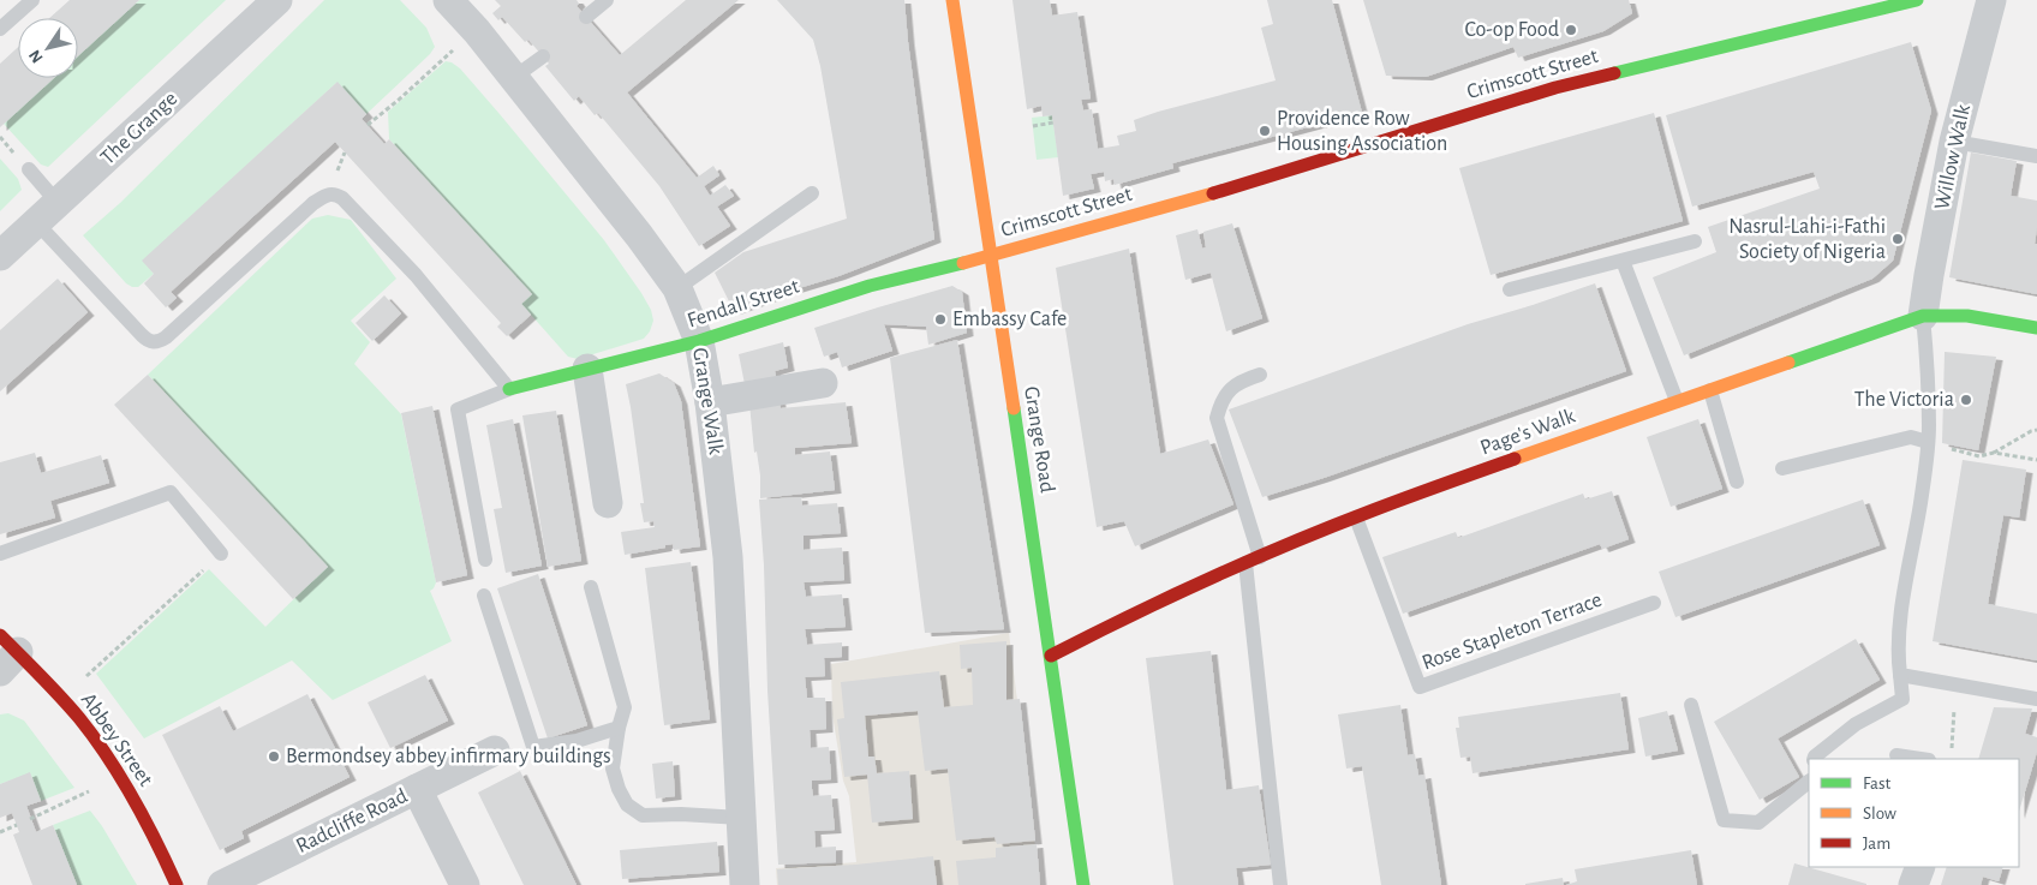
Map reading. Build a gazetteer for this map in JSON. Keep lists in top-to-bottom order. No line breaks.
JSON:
{"streets":{"street":["Crimscott Street","The Grange","Willow Walk","Fendall Street","Grange Walk","Page's Walk","Grange Road","Abbey Street","Radcliffe Road"],"lane":["Rose Stapleton Terrace"]},"crossings":[["Crimscott Street","Fendall Street"],["Crimscott Street","Grange Road"],["Willow Walk","Page's Walk"],["Fendall Street","Grange Walk"],["Fendall Street","Grange Road"],["Page's Walk","Grange Road"],["Page's Walk","Rose Stapleton Terrace"]],"places":["Co-op Food","Providence Row Housing Association","Nasrul-Lahi-i-Fathi Society of Nigeria","Embassy Cafe","The Victoria","Bermondsey abbey infirmary buildings"],"legend":["Fast","Slow","Jam"],"north":"bottom left"}
